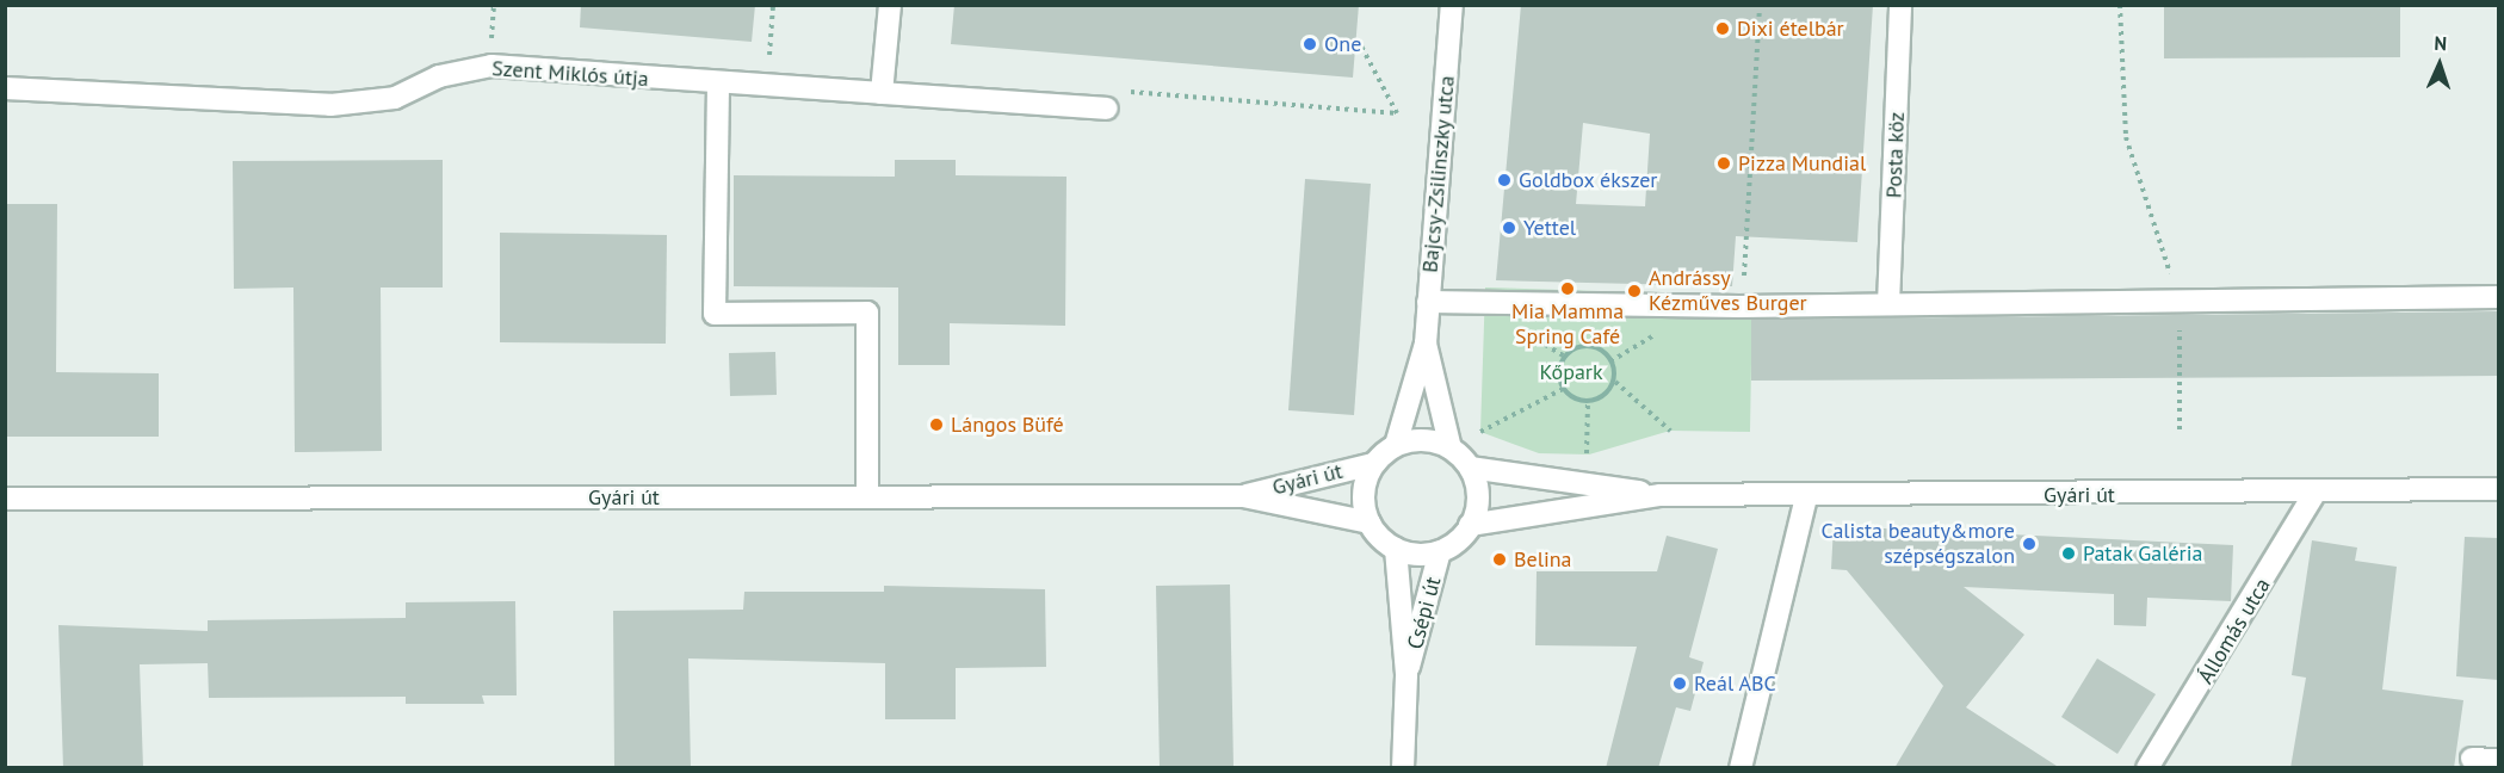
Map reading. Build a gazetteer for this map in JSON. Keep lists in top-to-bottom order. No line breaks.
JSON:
{"streets":{"street":["Szent Miklós útja","Posta köz","Bajcsy-Zsilinszky utca","Gyári út","Csépi út","Állomás utca"]},"crossings":[["Bajcsy-Zsilinszky utca","Gyári út"],["Bajcsy-Zsilinszky utca","Csépi út"],["Gyári út","Csépi út"],["Gyári út","Állomás utca"]],"parks":["Kőpark"],"places":["Dixi ételbár","One","Pizza Mundial","Goldbox ékszer","Yettel","Mia Mamma Spring Café","Andrássy Kézműves Burger","Lángos Büfé","Calista beauty&more szépségszalon","Patak Galéria","Belina","Reál ABC"],"north":"top"}
